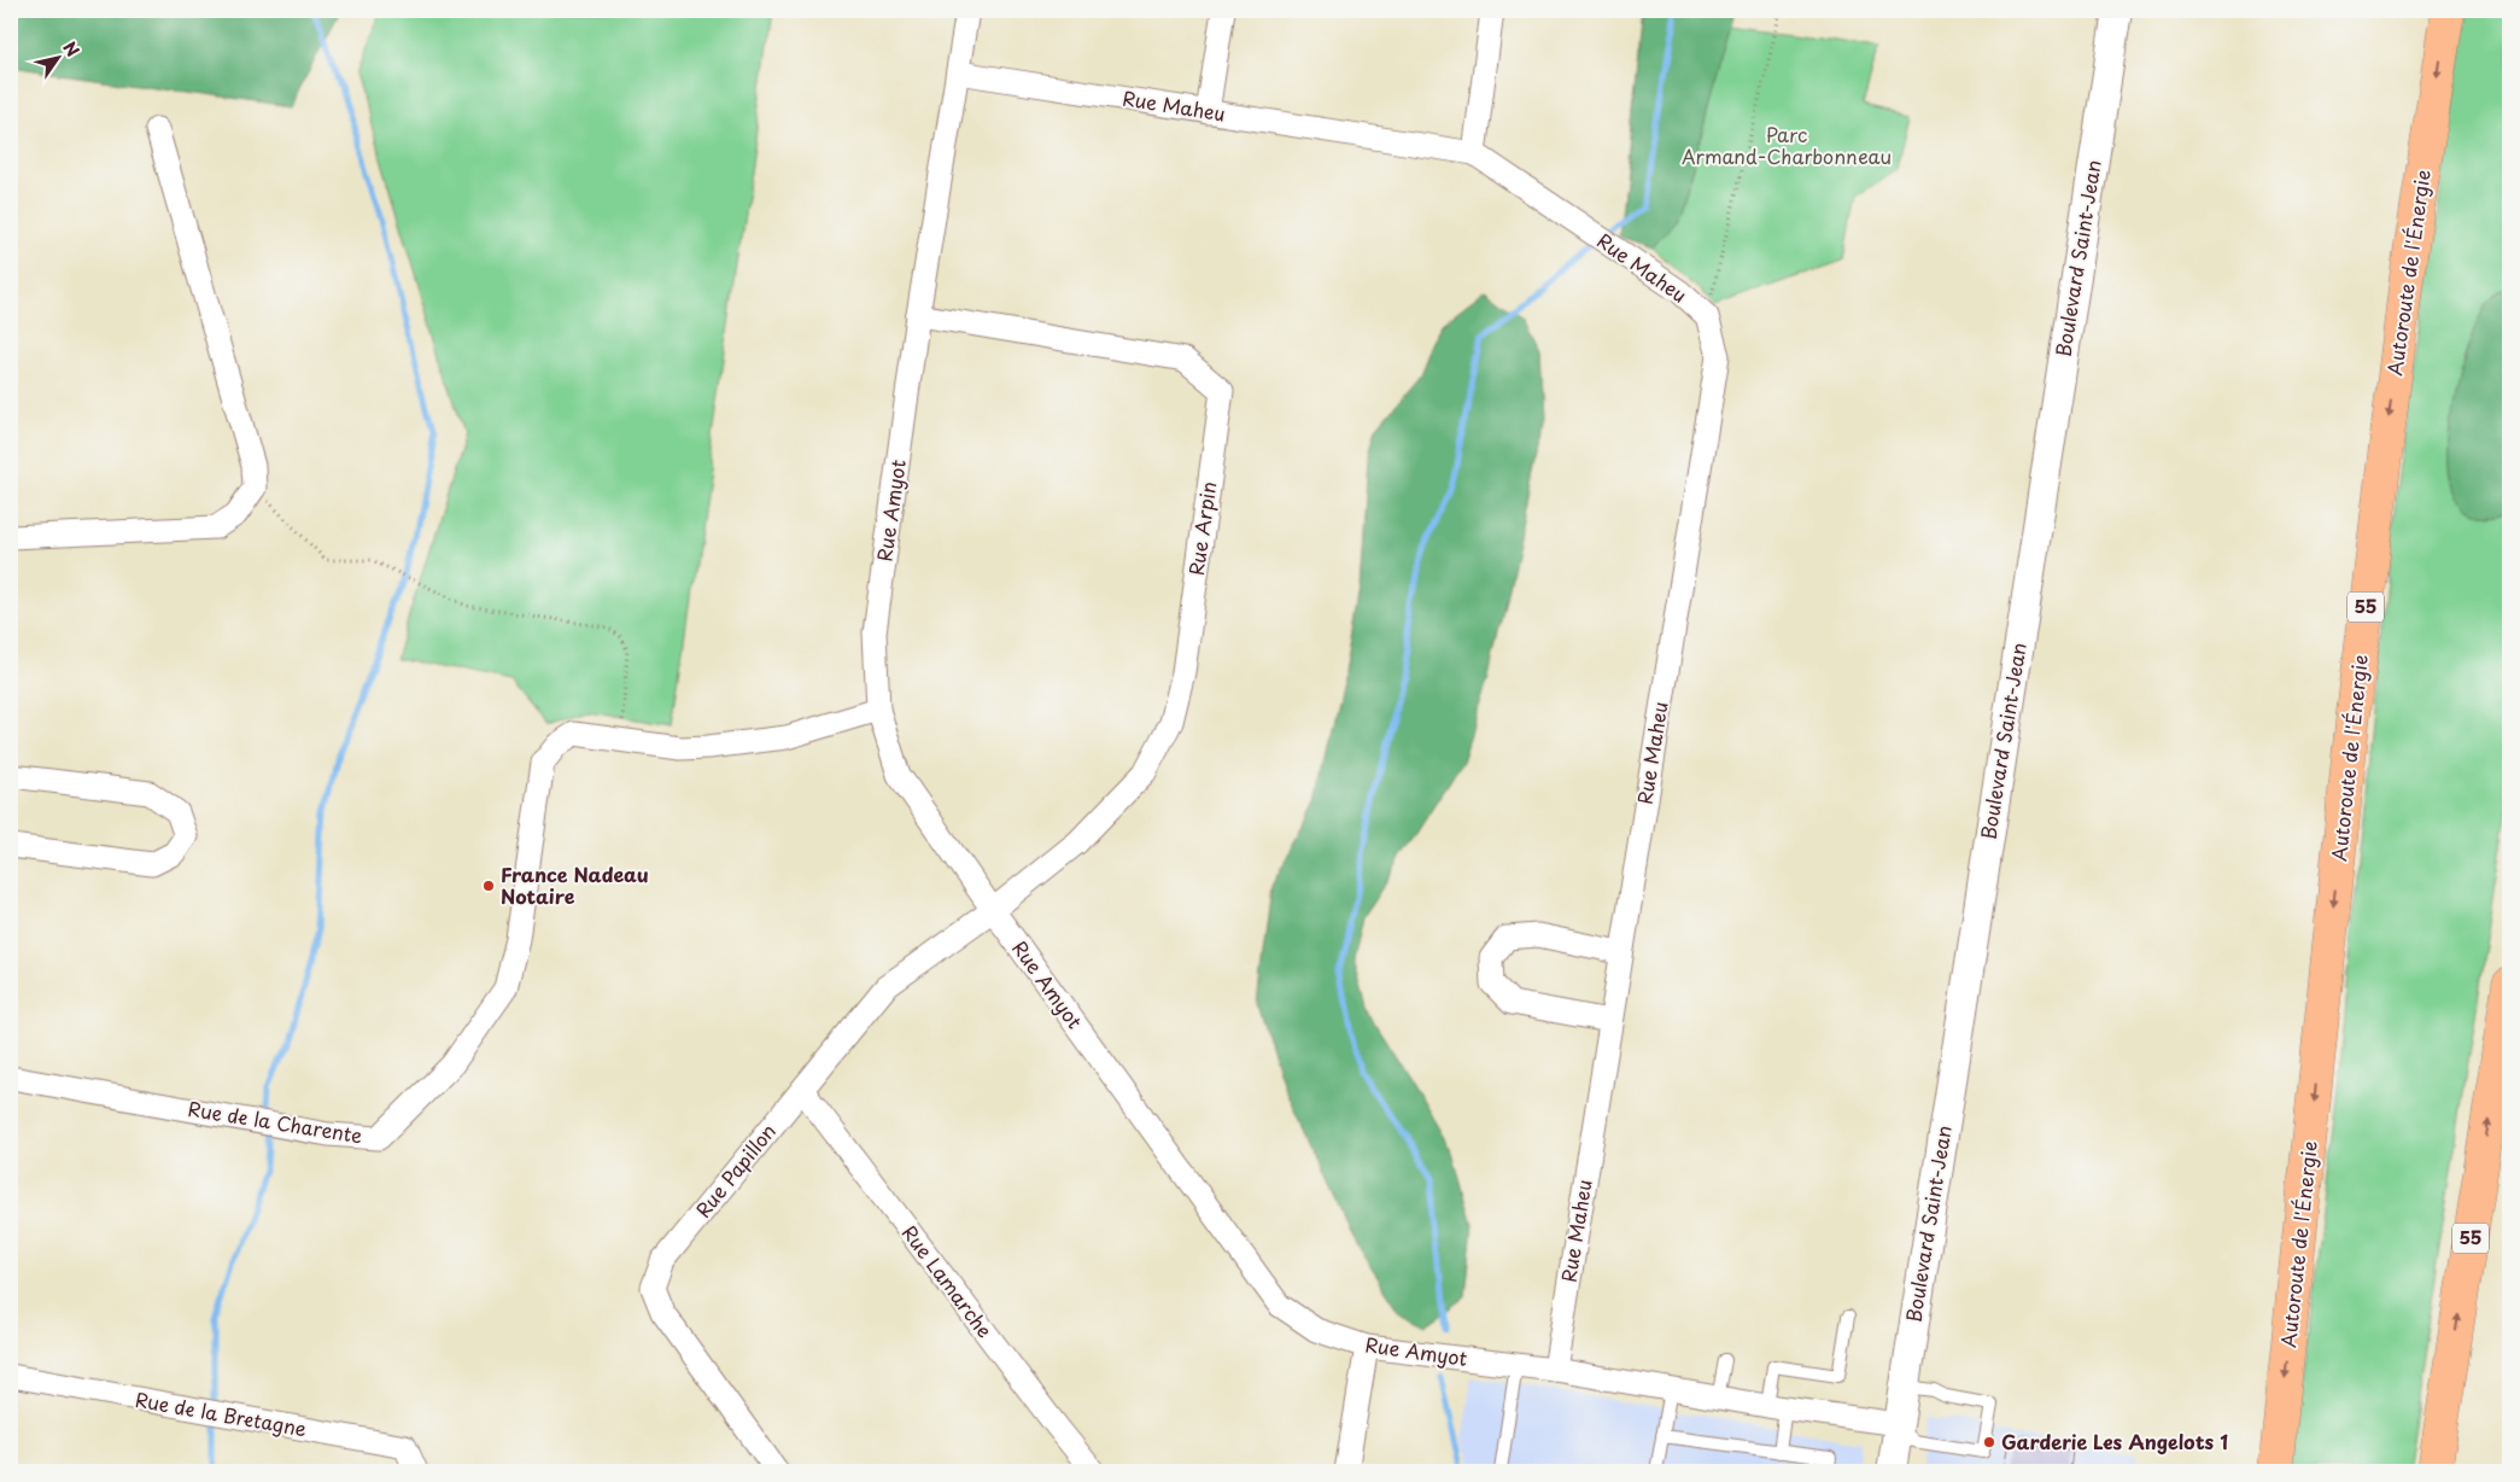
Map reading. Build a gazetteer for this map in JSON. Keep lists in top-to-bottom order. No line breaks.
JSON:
{"streets":{"highway":["Autoroute de l'Énergie","55"],"street":["Rue Maheu","Boulevard Saint-Jean","Rue Amyot","Rue Arpin","Rue de la Charente","Rue Papillon","Rue Lamarche","Rue de la Bretagne"]},"crossings":[["Rue Maheu","Rue Amyot"],["Boulevard Saint-Jean","Rue Amyot"],["Rue Amyot","Rue Arpin"],["Rue Amyot","Rue de la Charente"],["Rue Amyot","Rue Papillon"],["Rue Arpin","Rue Papillon"],["Rue Papillon","Rue Lamarche"]],"parks":["Parc Armand-Charbonneau"],"places":["France Nadeau Notaire","Garderie Les Angelots 1"],"north":"top right"}
